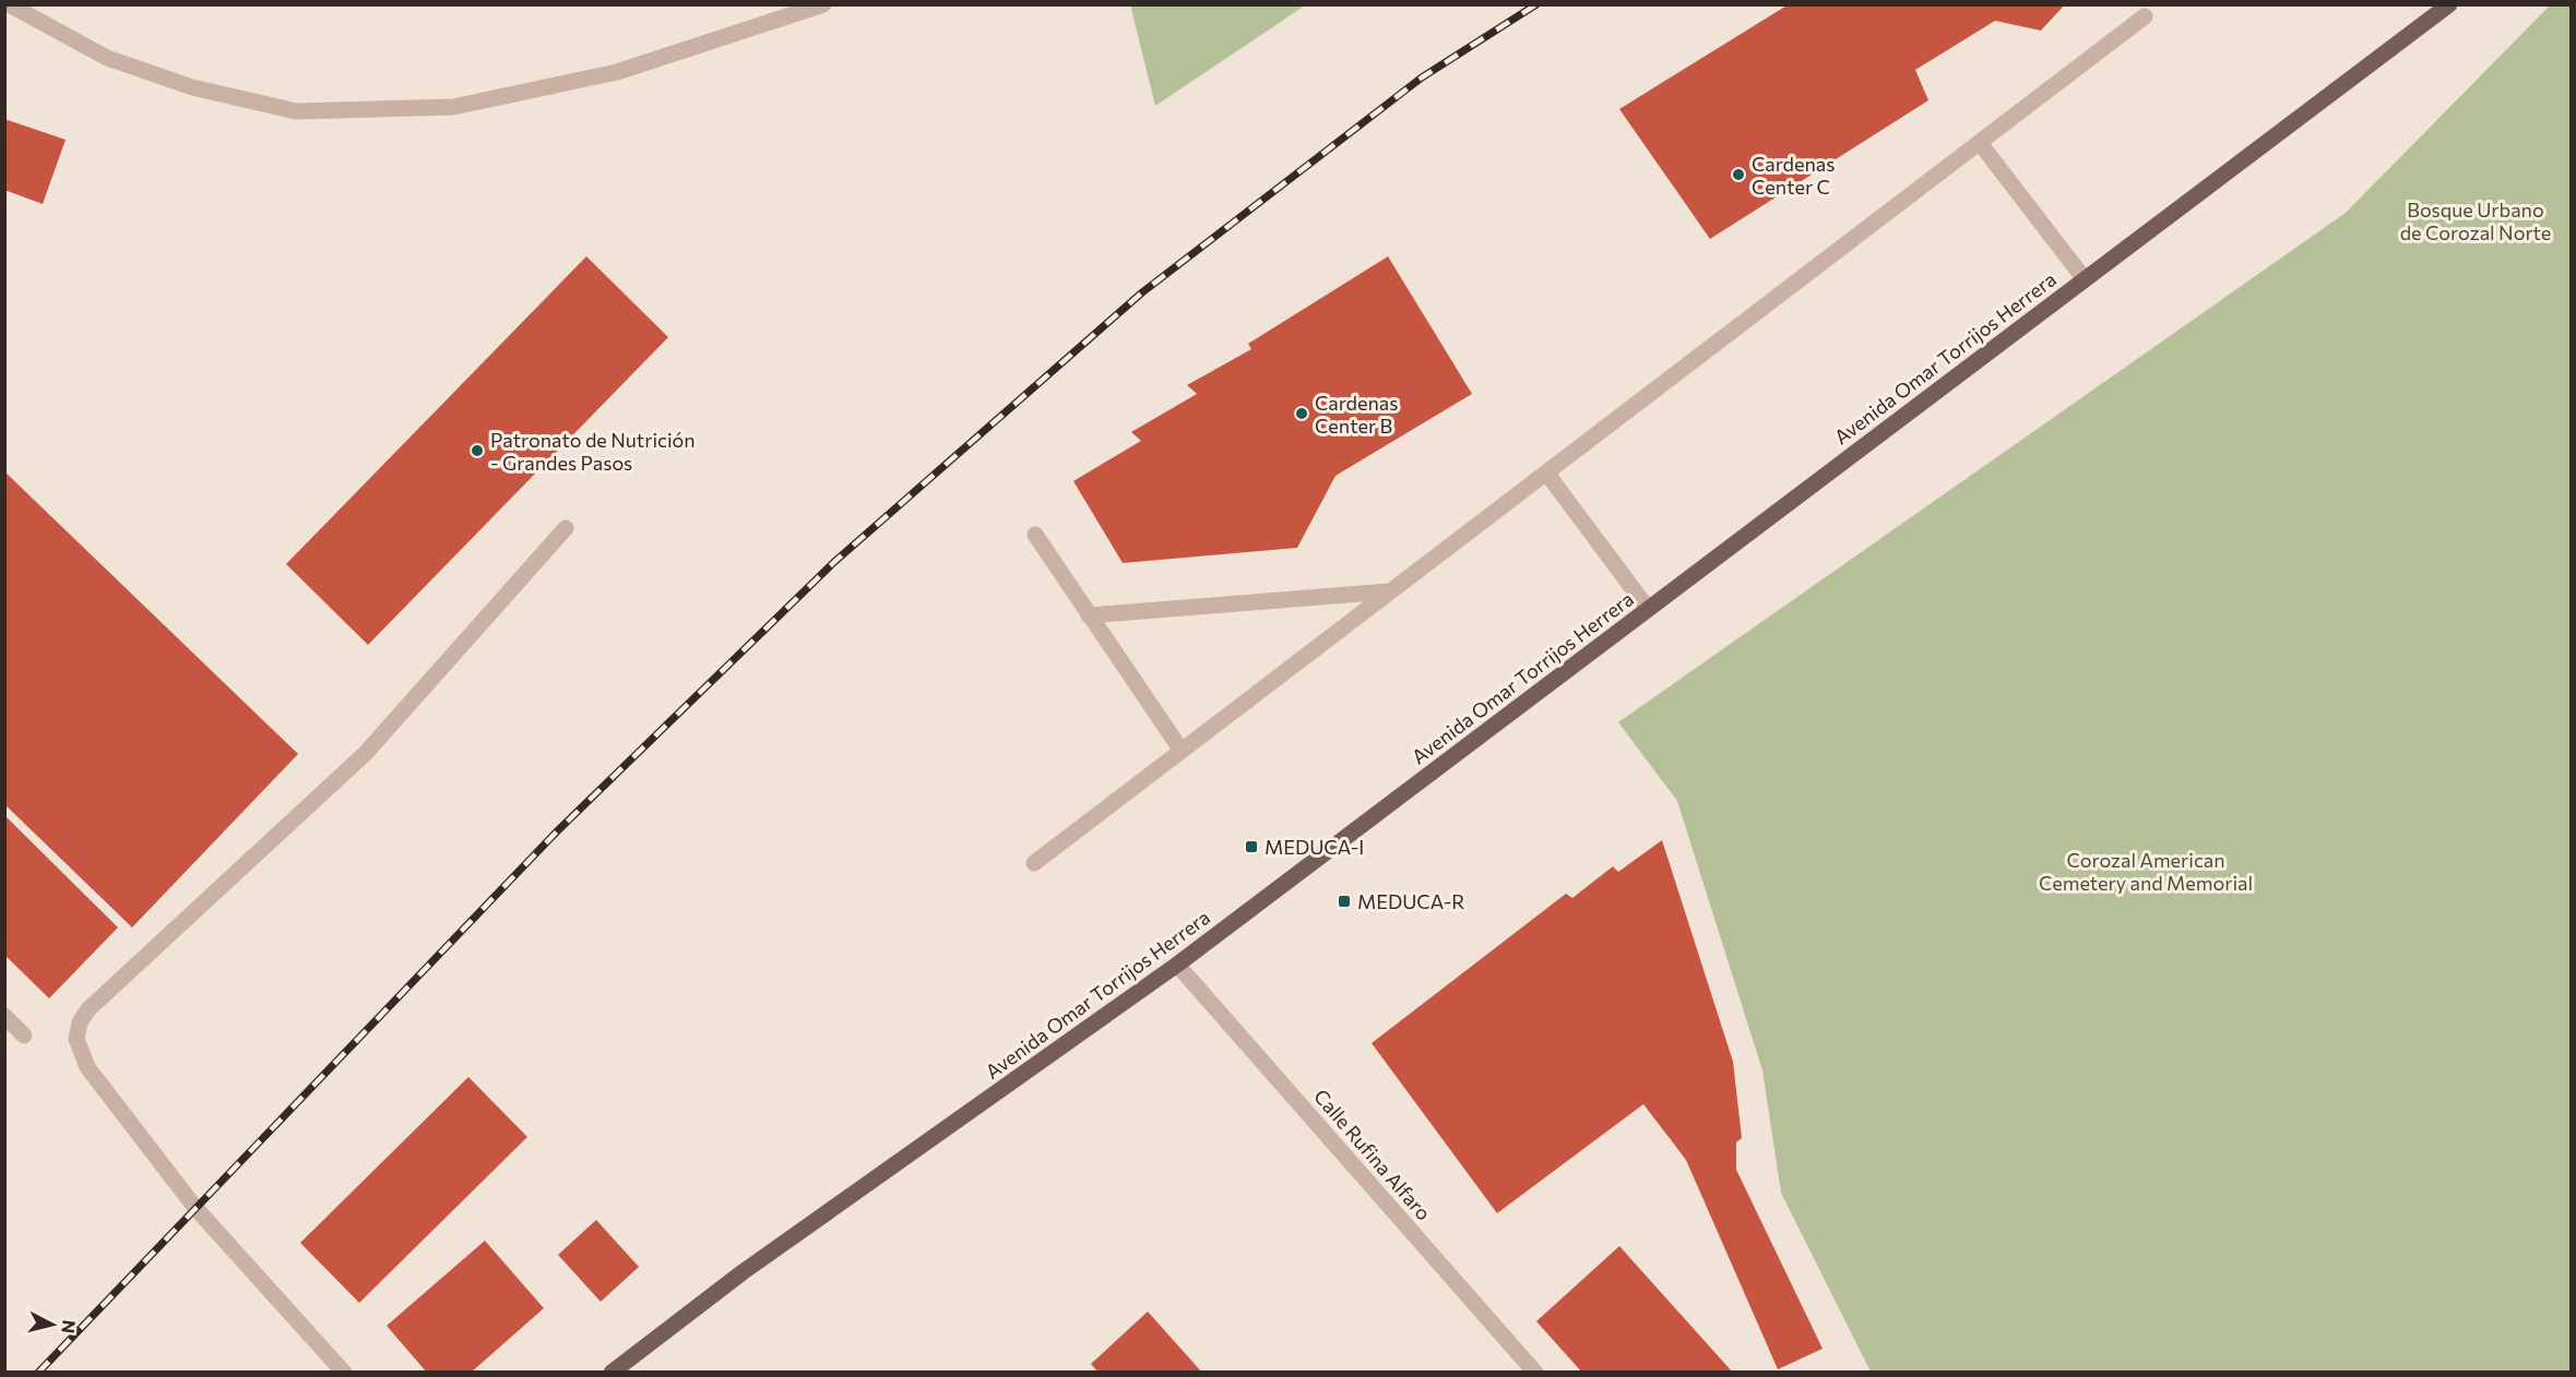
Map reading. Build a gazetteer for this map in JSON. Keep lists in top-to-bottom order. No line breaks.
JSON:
{"streets":{"main road":["Avenida Omar Torrijos Herrera"],"street":["Calle Rufina Alfaro"]},"crossings":[["Avenida Omar Torrijos Herrera","Calle Rufina Alfaro"]],"parks":["Bosque Urbano de Corozal Norte","Corozal American Cemetery and Memorial"],"places":{"other":["Cardenas Center C","Cardenas Center B","Patronato de Nutrición - Grandes Pasos"],"transit":["MEDUCA-I","MEDUCA-R"]},"north":"right"}
